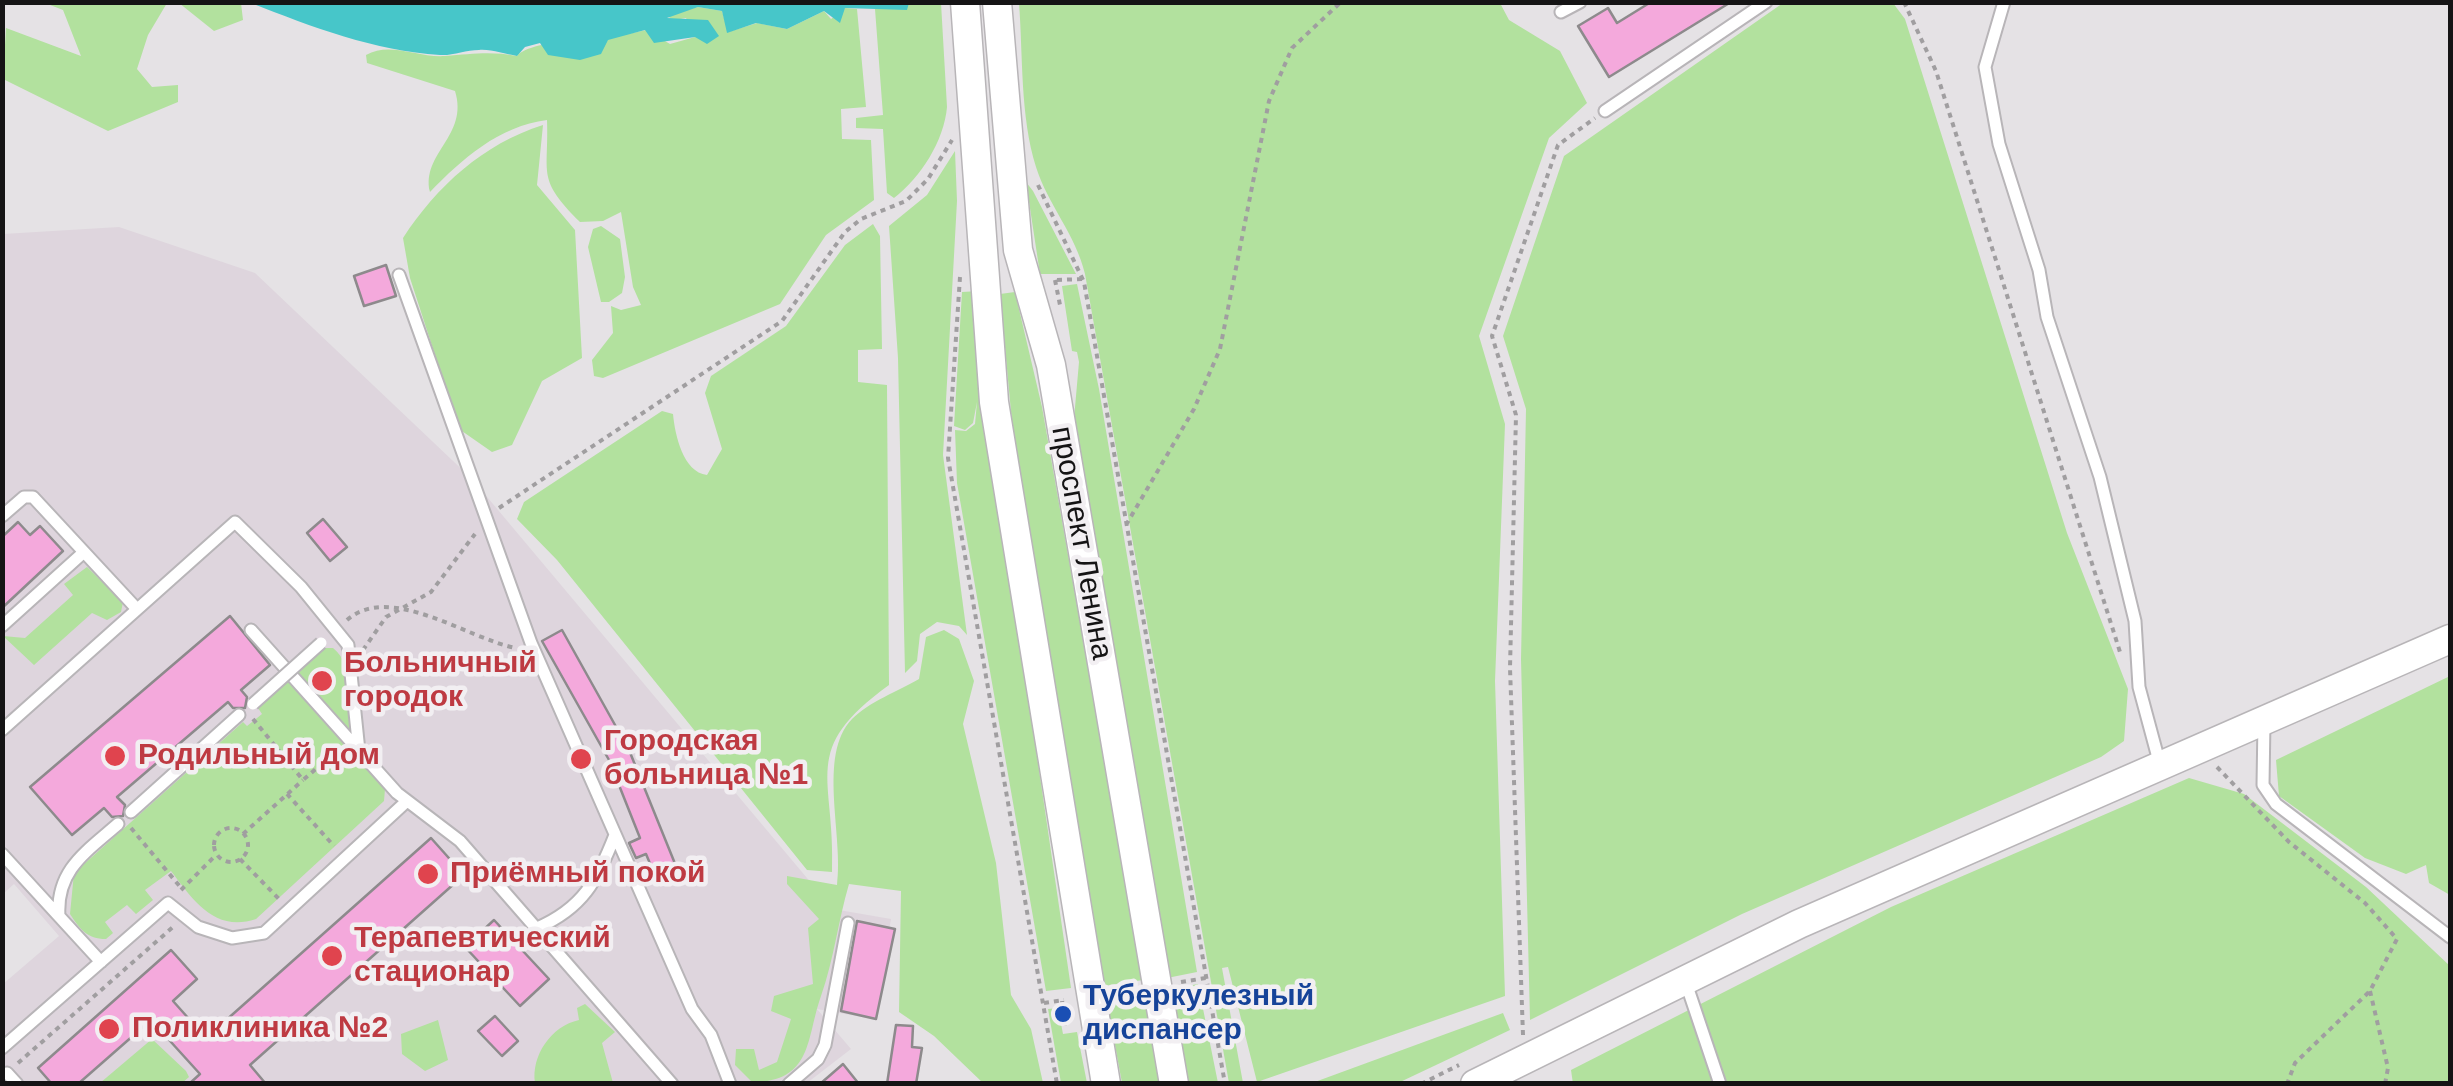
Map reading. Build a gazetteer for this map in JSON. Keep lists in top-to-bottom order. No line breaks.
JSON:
{"streets":{"street":["проспект Ленина"]},"places":["Больничный городок","Родильный дом","Городская больница №1","Приёмный покой","Терапевтический стационар","Туберкулезный диспансер","Поликлиника №2"]}
